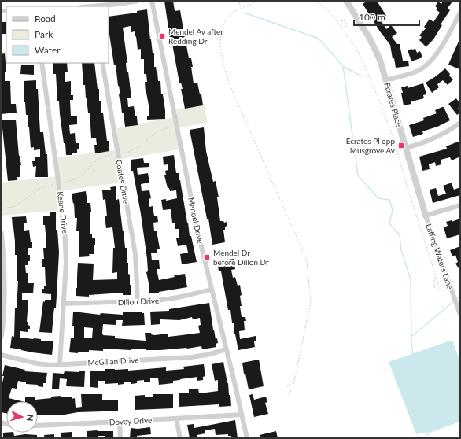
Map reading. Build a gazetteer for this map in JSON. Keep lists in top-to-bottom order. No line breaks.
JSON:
{"streets":{"street":["Ecrates Place","Coates Drive","Keane Drive","Mendel Drive","Laffing Waters Lane","Dillon Drive","McGillan Drive","Dovey Drive"]},"crossings":[["Ecrates Place","Laffing Waters Lane"],["Coates Drive","Dillon Drive"],["Keane Drive","Dillon Drive"],["Keane Drive","McGillan Drive"],["Mendel Drive","Dillon Drive"],["Mendel Drive","McGillan Drive"],["Mendel Drive","Dovey Drive"]],"places":{"transit":["Mendel Av after Redding Dr","Ecrates Pl opp Musgrove Av","Mendel Dr before Dillon Dr"]},"legend":["Road","Park","Water"],"scale_bar":"100 m","north":"right"}
